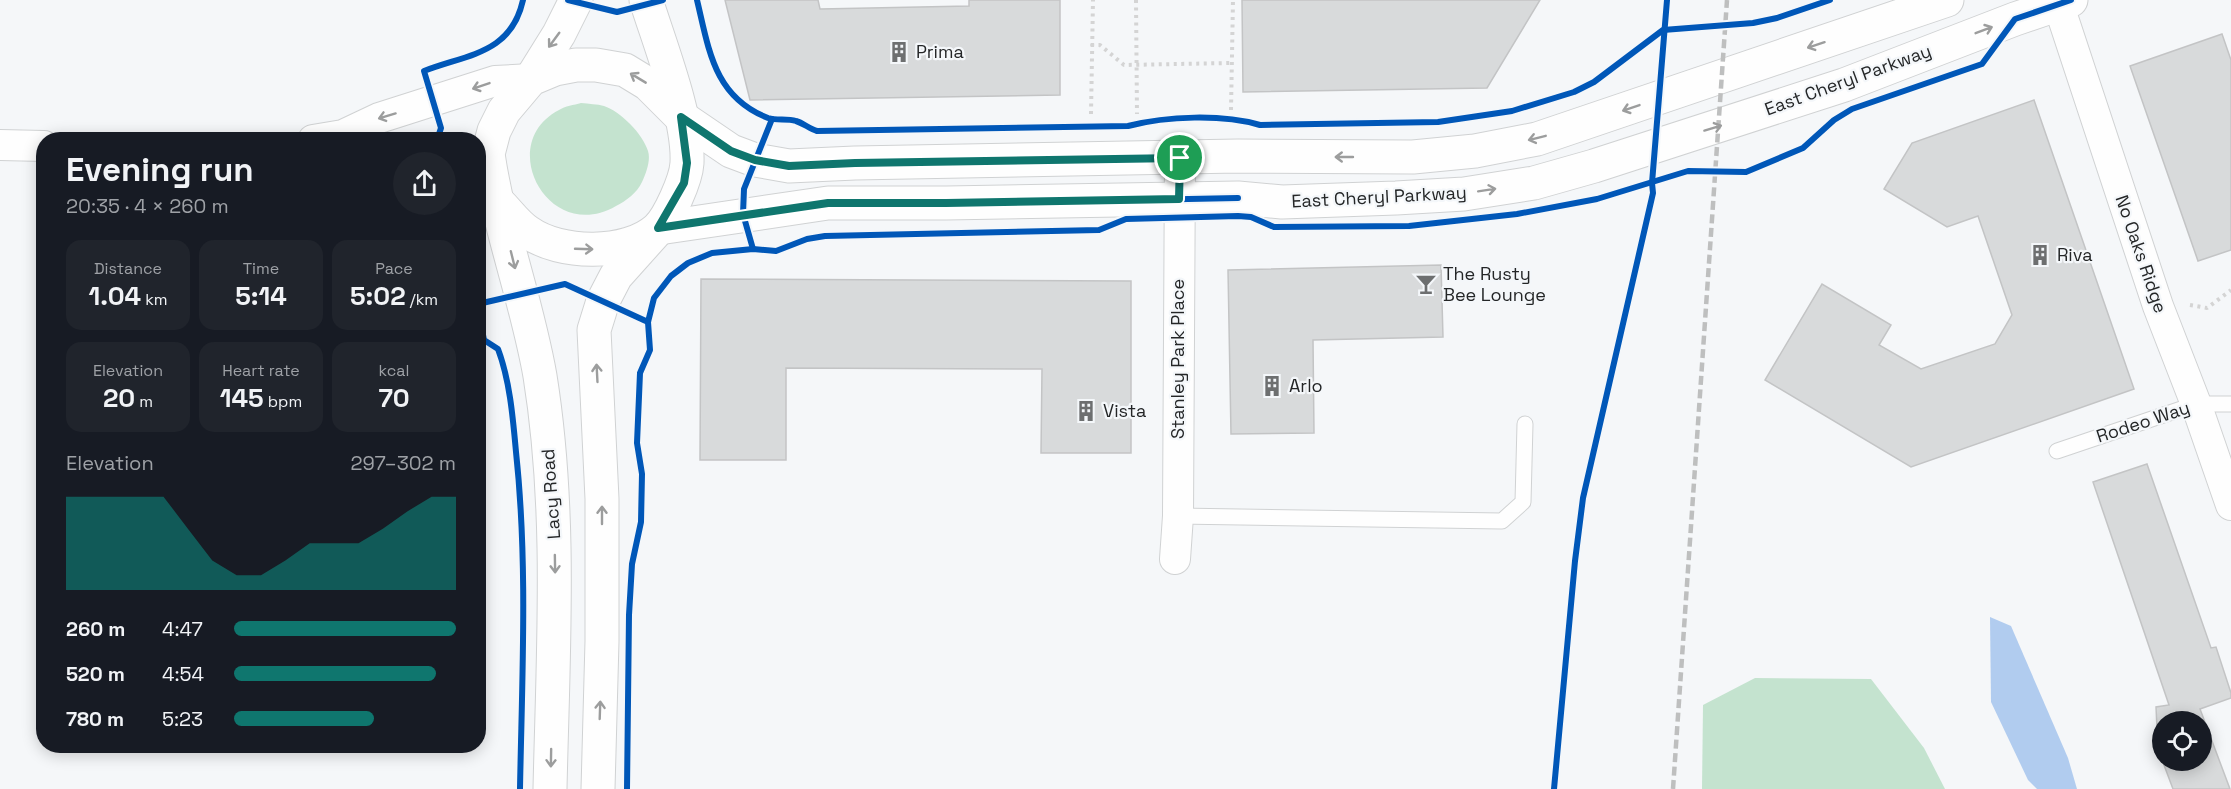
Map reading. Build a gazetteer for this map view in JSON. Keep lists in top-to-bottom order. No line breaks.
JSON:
{"streets":{"street":["East Cheryl Parkway","No Oaks Ridge","Stanley Park Place","Lacy Road"],"lane":["Rodeo Way"]},"crossings":[["East Cheryl Parkway","No Oaks Ridge"],["East Cheryl Parkway","Stanley Park Place"],["East Cheryl Parkway","Lacy Road"],["No Oaks Ridge","Rodeo Way"]],"places":{"building":["Prima","Riva","Arlo","Vista"],"bar":["The Rusty Bee Lounge"]},"page":{"heading":["Evening run","20:35 · 4 × 260 m"],"stats":[["Distance","1.04 km"],["Time","5:14"],["Pace","5:02 /km"],["Elevation","20 m"],["Heart rate","145 bpm"],["kcal","70"]],"chart":["Elevation","297–302 m"],"list":[{"name":"260 m","note":"4:47"},{"name":"520 m","note":"4:54"},{"name":"780 m","note":"5:23"}]}}
